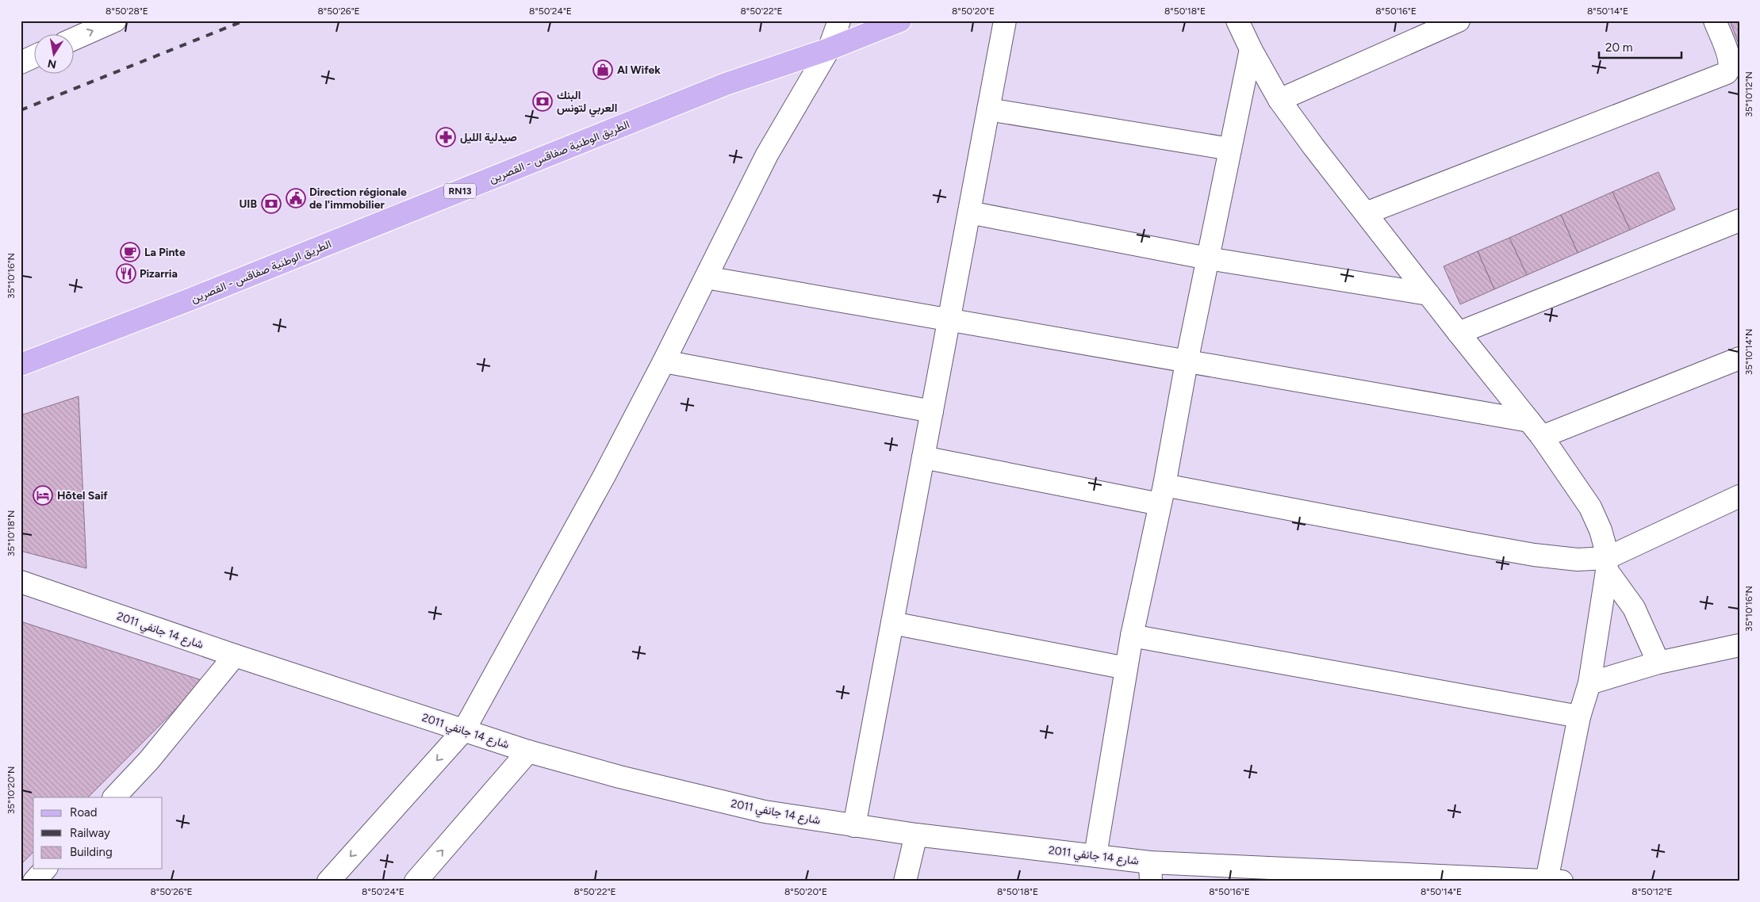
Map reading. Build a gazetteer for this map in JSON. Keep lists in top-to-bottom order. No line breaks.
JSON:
{"streets":{"main road":["الطريق الوطنية صفاقس - القصرين","RN13"],"street":["شارع 14 جانفي 2011"]},"places":{"shop":["Al Wifek"],"bank":["البنك العربي لتونس","UIB"],"pharmacy":["صيدلية الليل"],"public building":["Direction régionale de l'immobilier"],"cafe":["La Pinte"],"restaurant":["Pizarria"],"hotel":["Hôtel Saif"]},"legend":["Road","Railway","Building"],"scale_bar":"20 m","north":"bottom","coordinates":["8°50'28\"E","8°50'26\"E","8°50'24\"E","8°50'22\"E","8°50'20\"E","8°50'18\"E","8°50'16\"E","8°50'14\"E","35°10'12\"N","35°10'16\"N","35°10'14\"N","35°10'18\"N","35°10'20\"N","8°50'12\"E"]}
